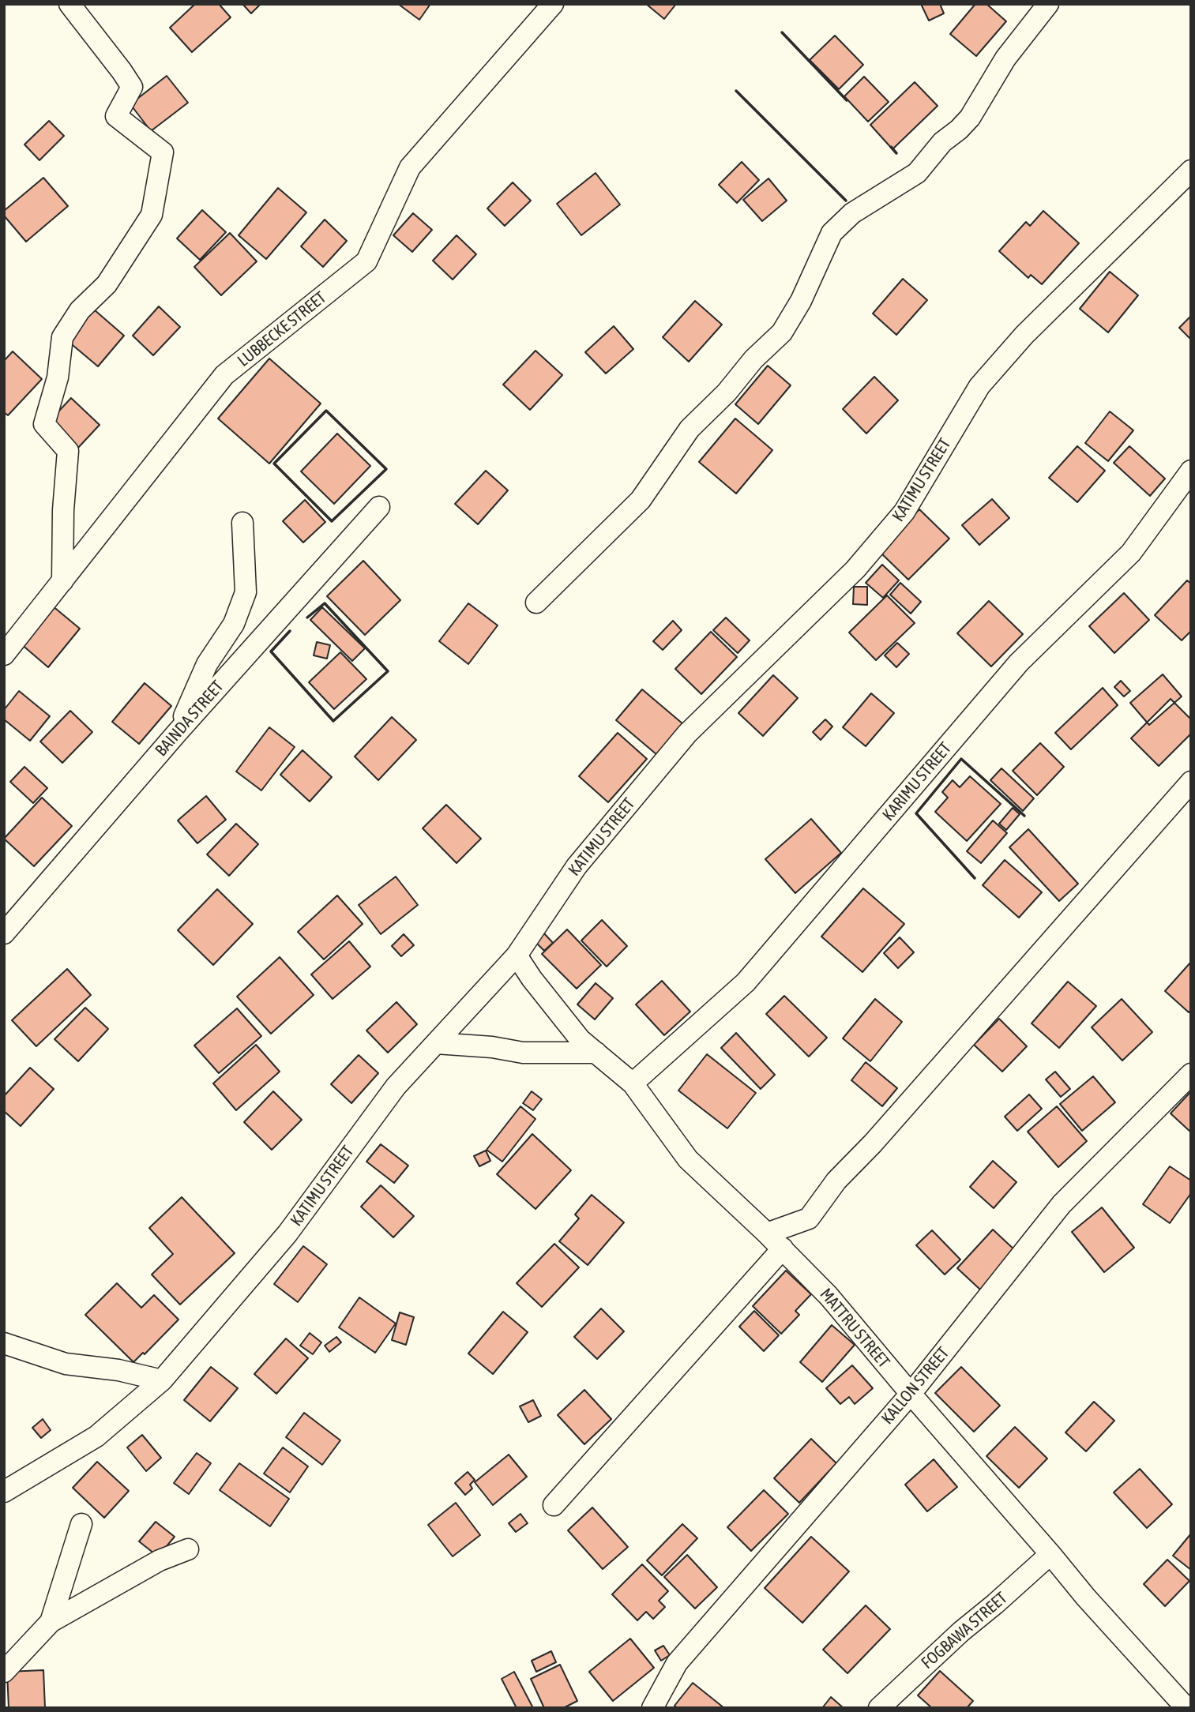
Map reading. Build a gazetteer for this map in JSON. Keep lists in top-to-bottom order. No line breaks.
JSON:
{"streets":{"street":["LUBBECKE STREET","KATIMU STREET","BAINDA STREET","KARIMU STREET","MATTRU STREET","KALLON STREET","FOGBAWA STREET"]},"crossings":[["KATIMU STREET","MATTRU STREET"],["KARIMU STREET","MATTRU STREET"],["MATTRU STREET","KALLON STREET"],["MATTRU STREET","FOGBAWA STREET"]]}
